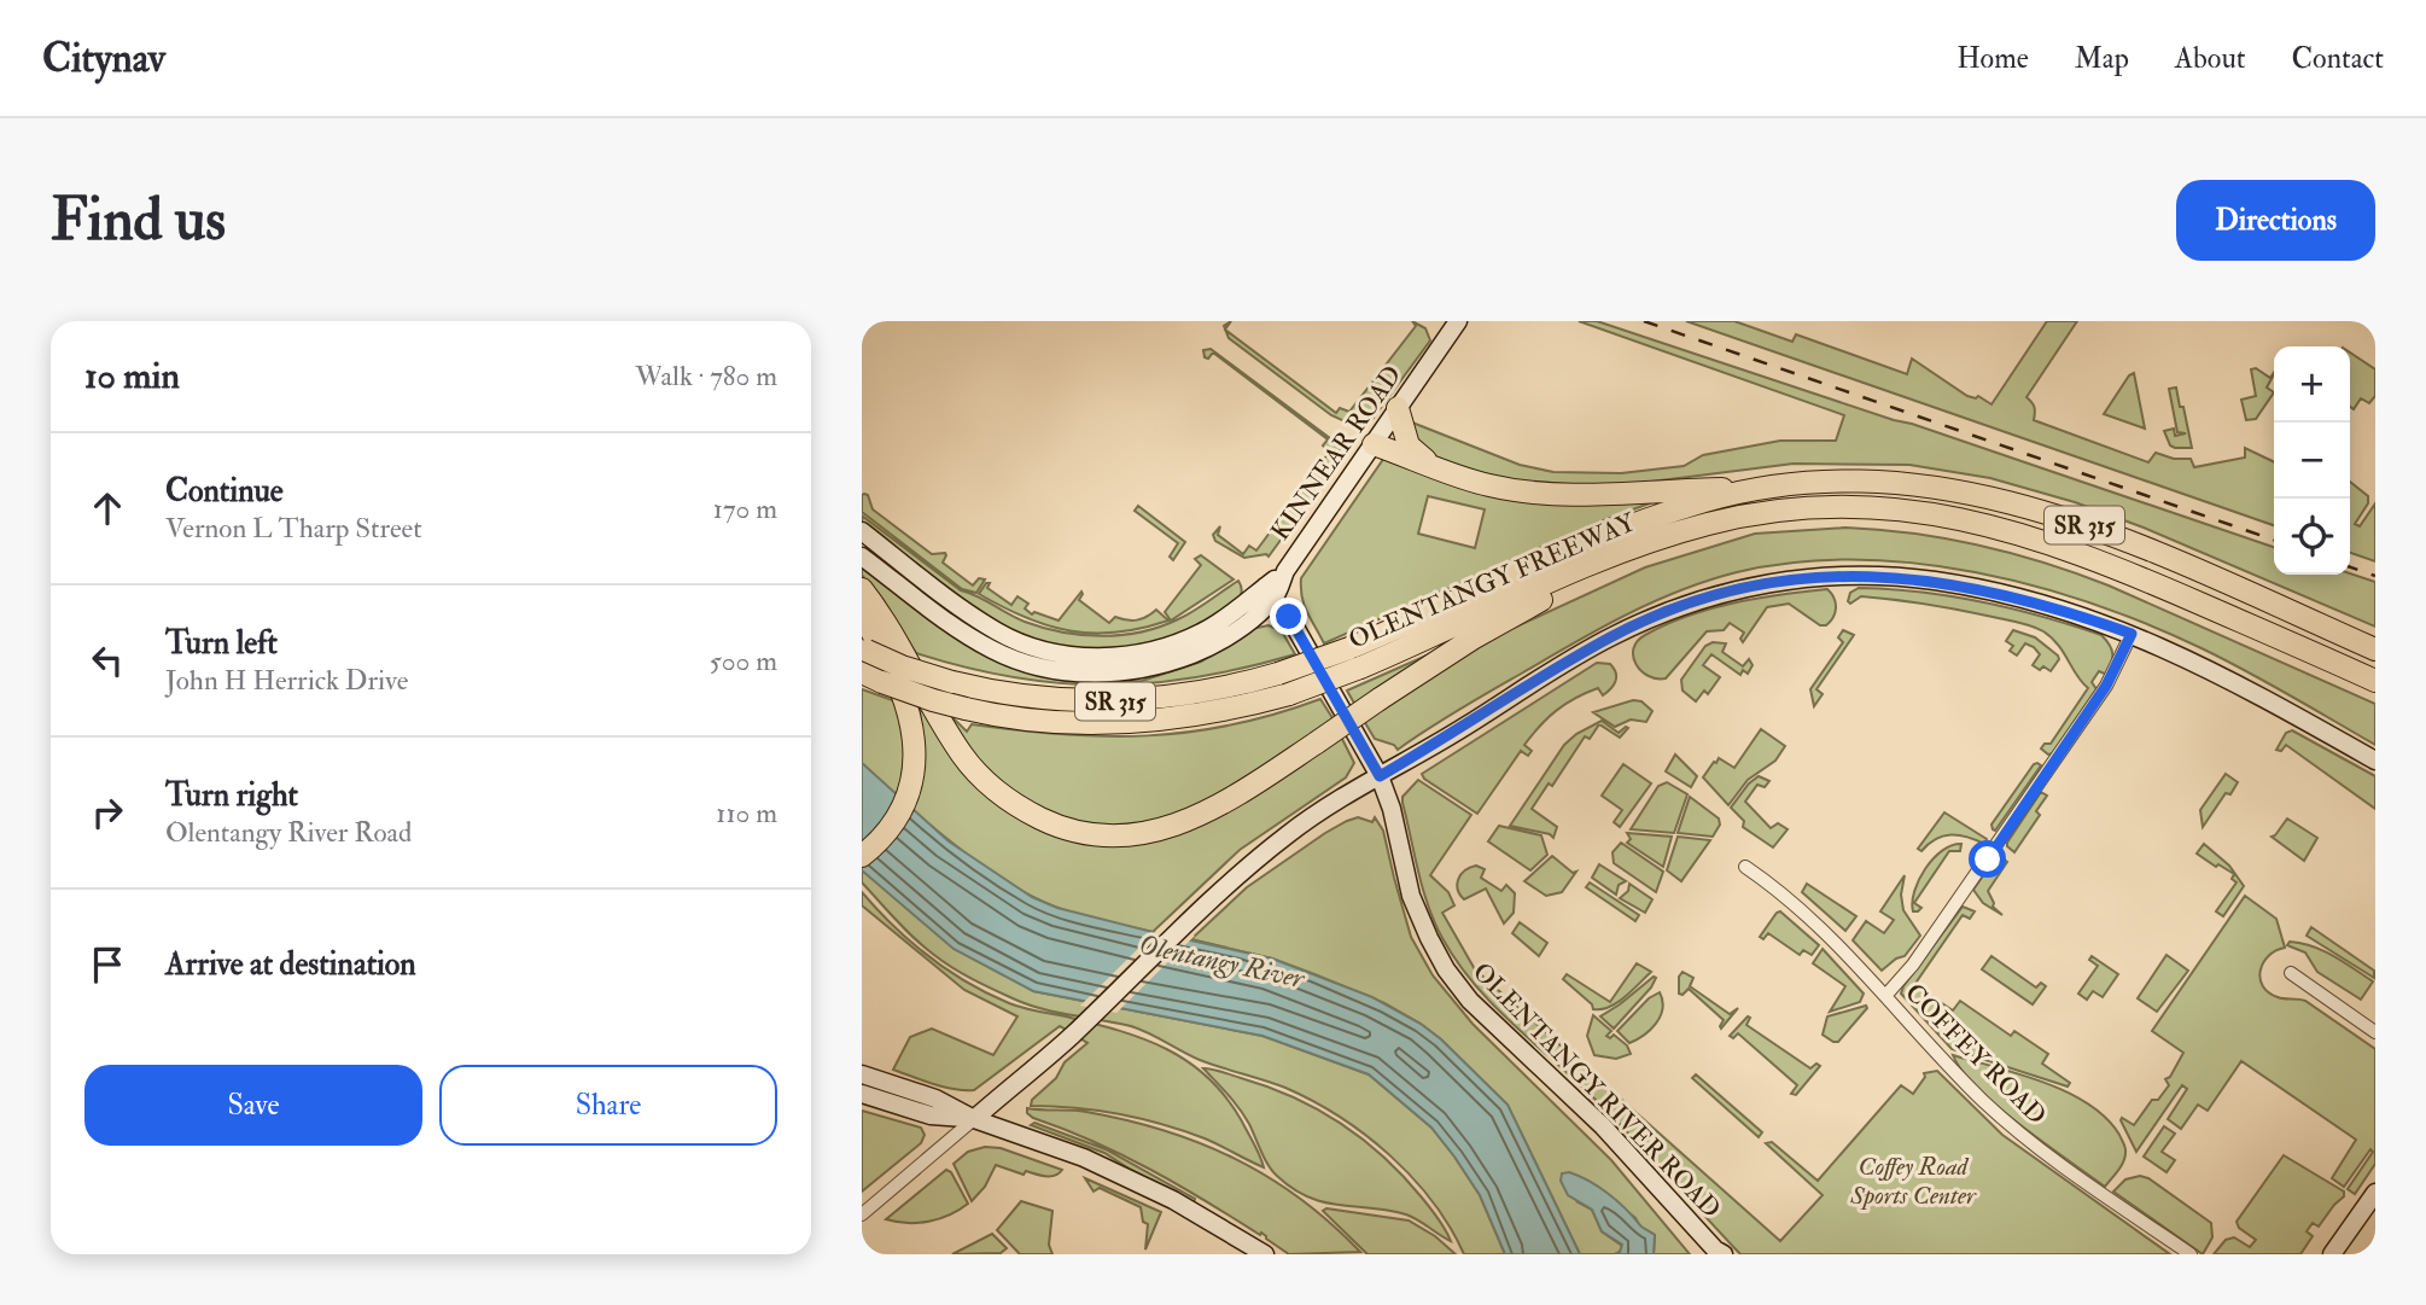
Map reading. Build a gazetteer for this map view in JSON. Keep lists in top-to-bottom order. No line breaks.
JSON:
{"streets":{"highway":["SR 315","OLENTANGY FREEWAY"],"street":["KINNEAR ROAD","COFFEY ROAD","OLENTANGY RIVER ROAD"]},"crossings":[["KINNEAR ROAD","OLENTANGY RIVER ROAD"]],"water":["Olentangy River"],"parks":["Coffey Road Sports Center"],"page":{"header":"Citynav","nav":["Home","Map","About","Contact"],"buttons":["Directions",["Save","Share"]],"title":"Find us","heading":["10 min","Walk · 780 m"],"map_buttons":["+","−"],"list":[["Continue","Vernon L Tharp Street","170 m"],["Turn left","John H Herrick Drive","500 m"],["Turn right","Olentangy River Road","110 m"],"Arrive at destination"]}}
